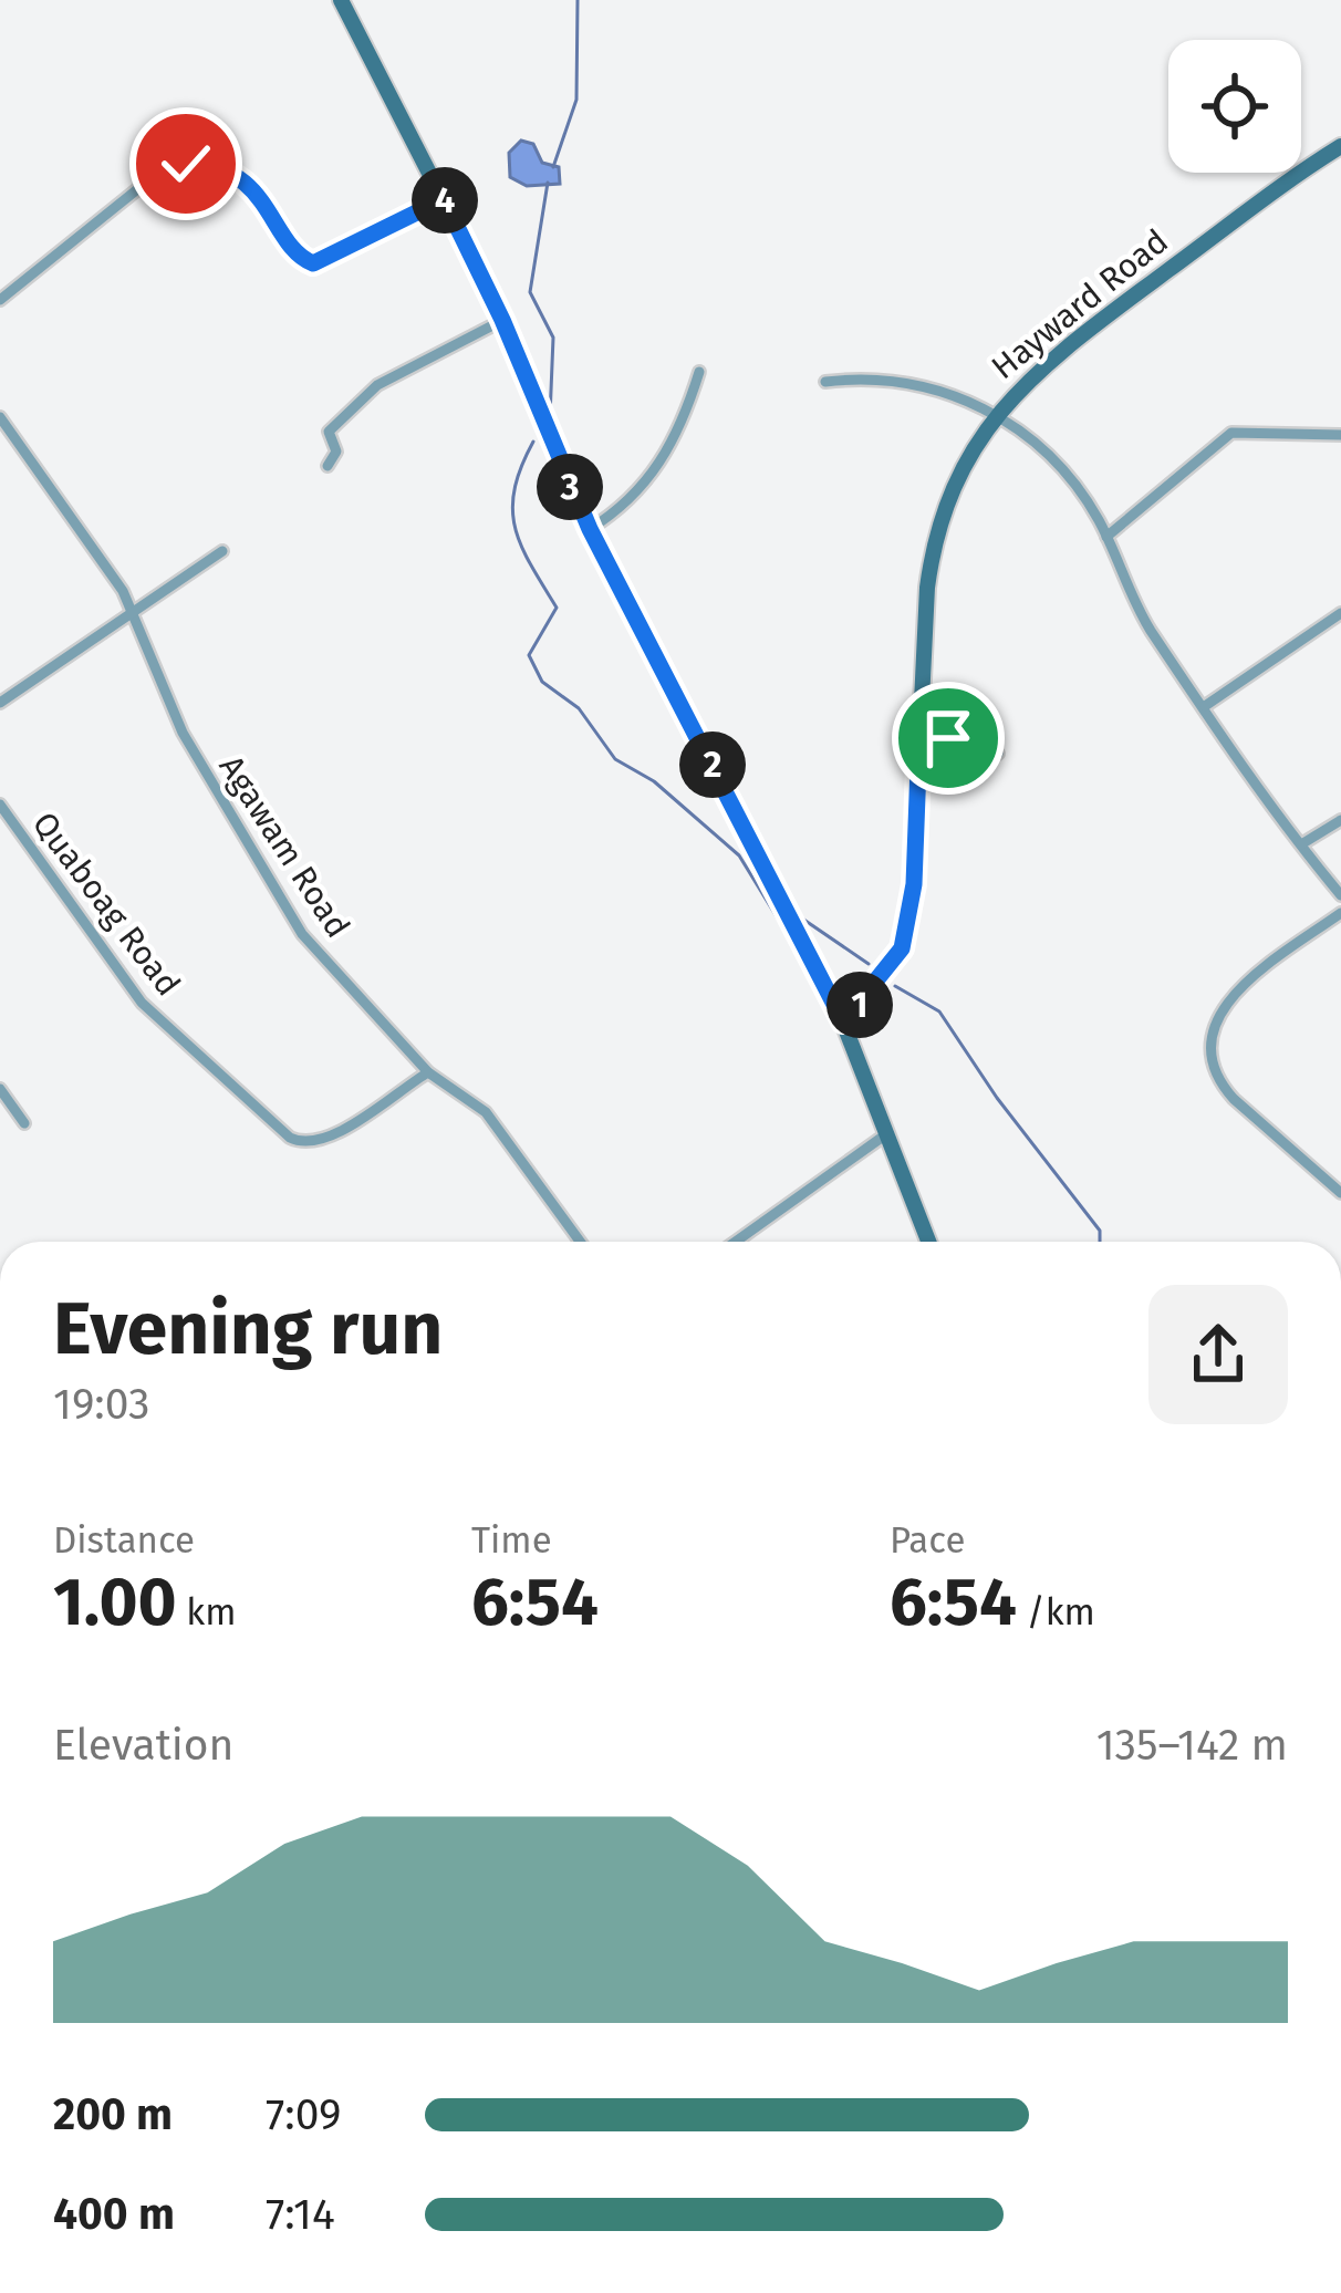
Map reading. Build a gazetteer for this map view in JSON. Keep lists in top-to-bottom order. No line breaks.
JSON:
{"streets":{"street":["Hayward Road","Agawam Road","Quaboag Road"]},"crossings":[["Agawam Road","Quaboag Road"]],"page":{"pins":["4","3","2","1"],"heading":["Evening run","19:03"],"stats":[["Distance","1.00 km"],["Time","6:54"],["Pace","6:54 /km"]],"chart":["Elevation","135–142 m"],"list":[{"name":"200 m","note":"7:09"},{"name":"400 m","note":"7:14"}]}}
